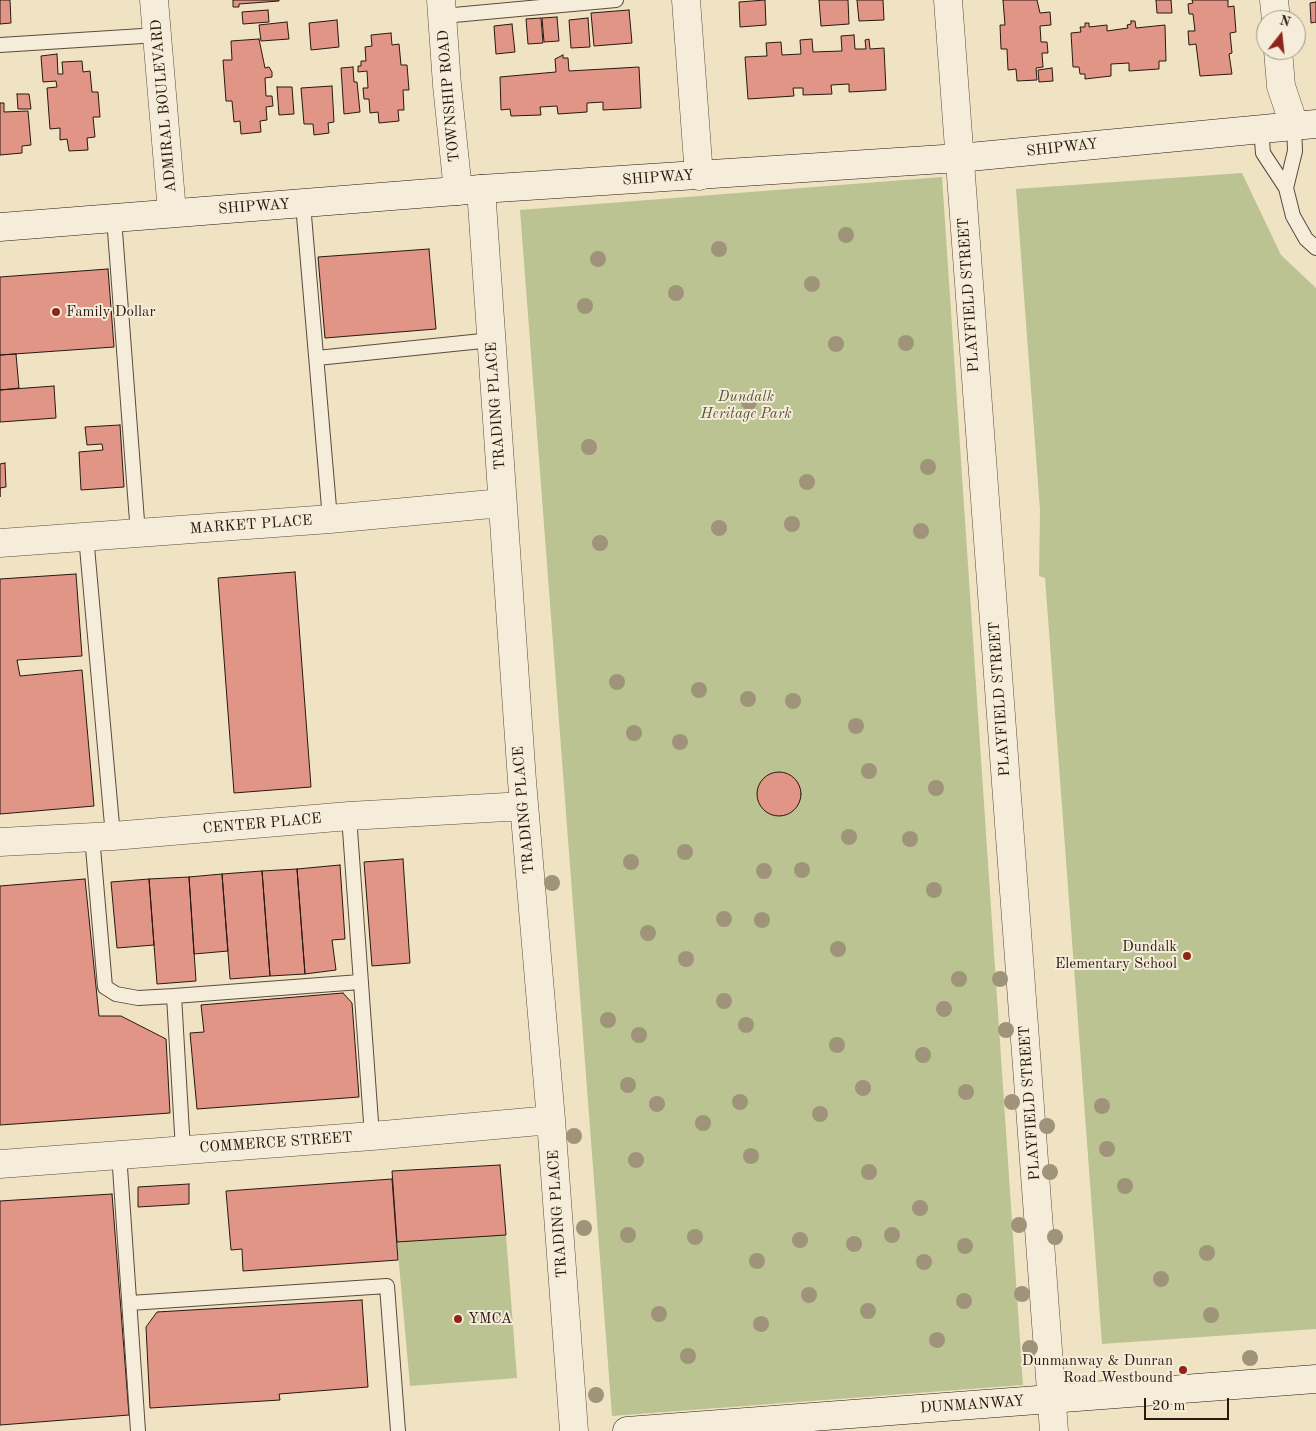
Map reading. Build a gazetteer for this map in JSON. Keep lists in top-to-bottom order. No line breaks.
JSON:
{"streets":{"street":["TOWNSHIP ROAD","ADMIRAL BOULEVARD","SHIPWAY","PLAYFIELD STREET","TRADING PLACE","MARKET PLACE","CENTER PLACE","COMMERCE STREET","DUNMANWAY"]},"crossings":[["TOWNSHIP ROAD","SHIPWAY"],["TOWNSHIP ROAD","TRADING PLACE"],["ADMIRAL BOULEVARD","SHIPWAY"],["SHIPWAY","PLAYFIELD STREET"],["SHIPWAY","TRADING PLACE"],["PLAYFIELD STREET","DUNMANWAY"],["TRADING PLACE","MARKET PLACE"],["TRADING PLACE","CENTER PLACE"],["TRADING PLACE","COMMERCE STREET"]],"parks":["Dundalk Heritage Park"],"places":["Family Dollar","Dundalk Elementary School","YMCA","Dunmanway & Dunran Road Westbound"],"scale_bar":"20 m","north":"top"}
